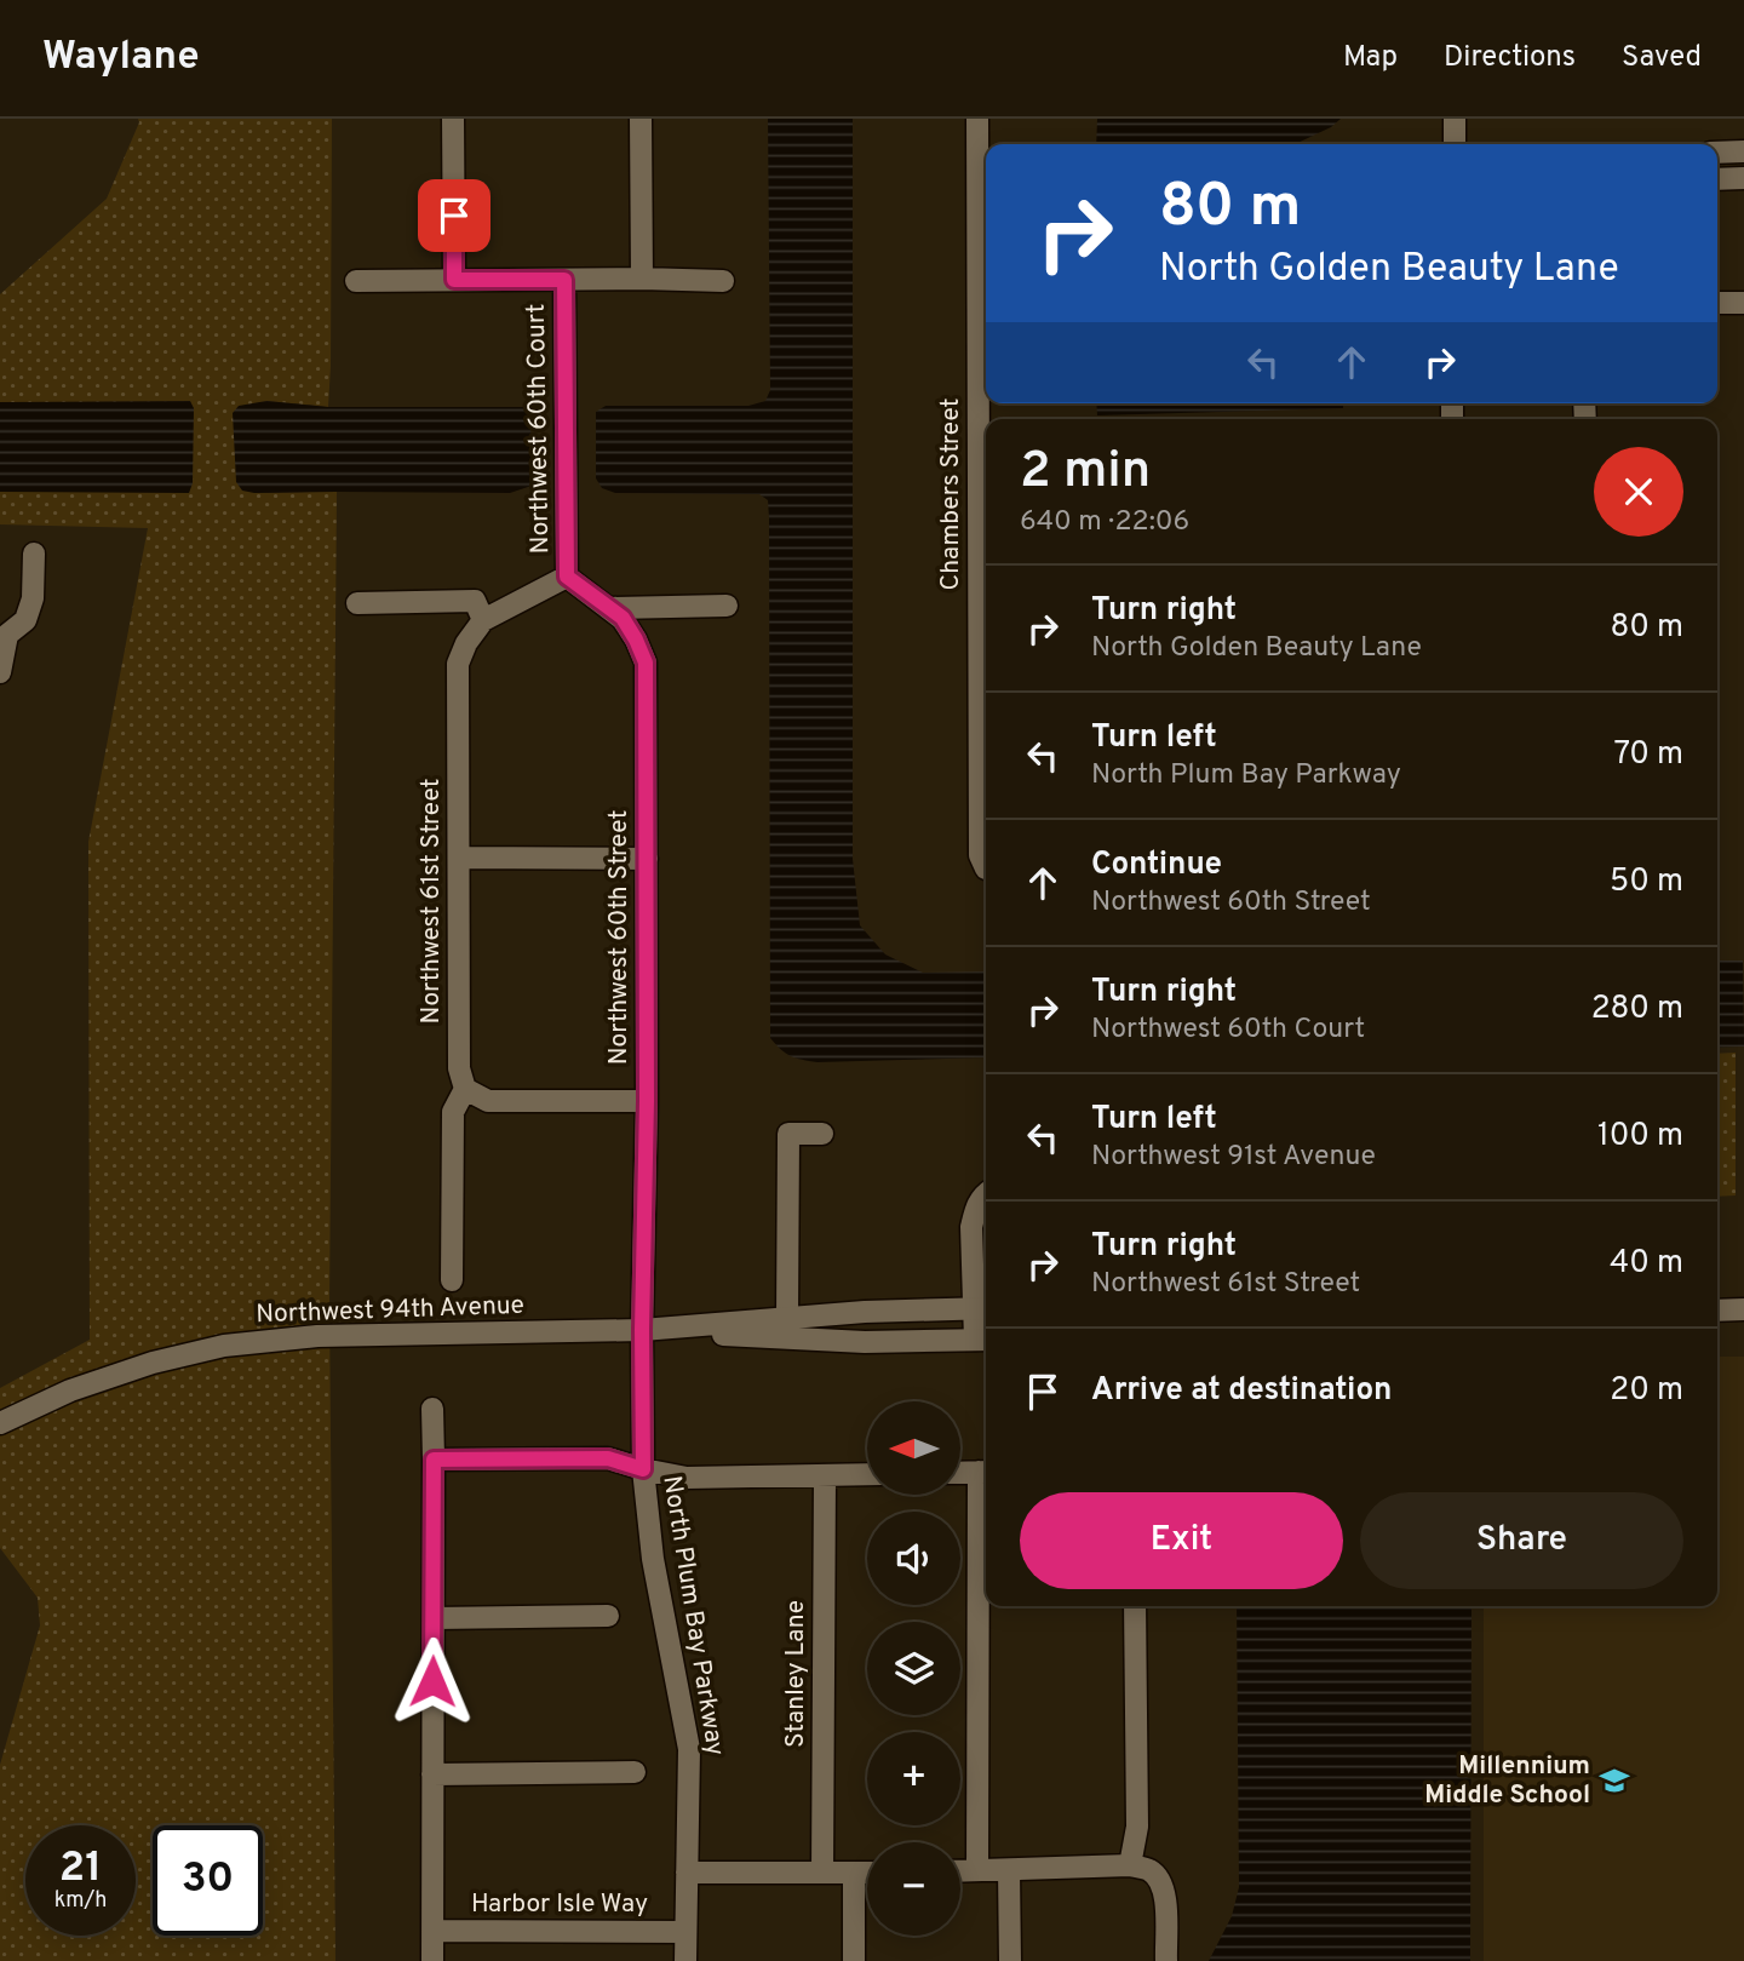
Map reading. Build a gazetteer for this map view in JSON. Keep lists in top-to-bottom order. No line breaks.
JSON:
{"streets":{"street":["Northwest 60th Court","Chambers Street","Northwest 61st Street","Northwest 60th Street","Northwest 94th Avenue","North Plum Bay Parkway","Stanley Lane","Harbor Isle Way"]},"crossings":[["Northwest 60th Court","Northwest 61st Street"],["Northwest 60th Court","Northwest 60th Street"],["Northwest 61st Street","Northwest 60th Street"],["Northwest 60th Street","Northwest 94th Avenue"],["Northwest 60th Street","North Plum Bay Parkway"],["Northwest 94th Avenue","North Plum Bay Parkway"],["North Plum Bay Parkway","Harbor Isle Way"]],"places":{"school or university":["Millennium Middle School"]},"north":"left","page":{"header":"Waylane","nav":["Map","Directions","Saved"],"turn":["80 m","North Golden Beauty Lane"],"heading":["2 min","640 m · 22:06"],"list":[{"name":"Turn right","note":"North Golden Beauty Lane","value":"80 m"},{"name":"Turn left","note":"North Plum Bay Parkway","value":"70 m"},{"name":"Continue","note":"Northwest 60th Street","value":"50 m"},{"name":"Turn right","note":"Northwest 60th Court","value":"280 m"},{"name":"Turn left","note":"Northwest 91st Avenue","value":"100 m"},{"name":"Turn right","note":"Northwest 61st Street","value":"40 m"},{"name":"Arrive at destination","value":"20 m"}],"map_buttons":["+","−"],"buttons":["Exit","Share"],"speed":"21 km/h","limit":"30"}}
